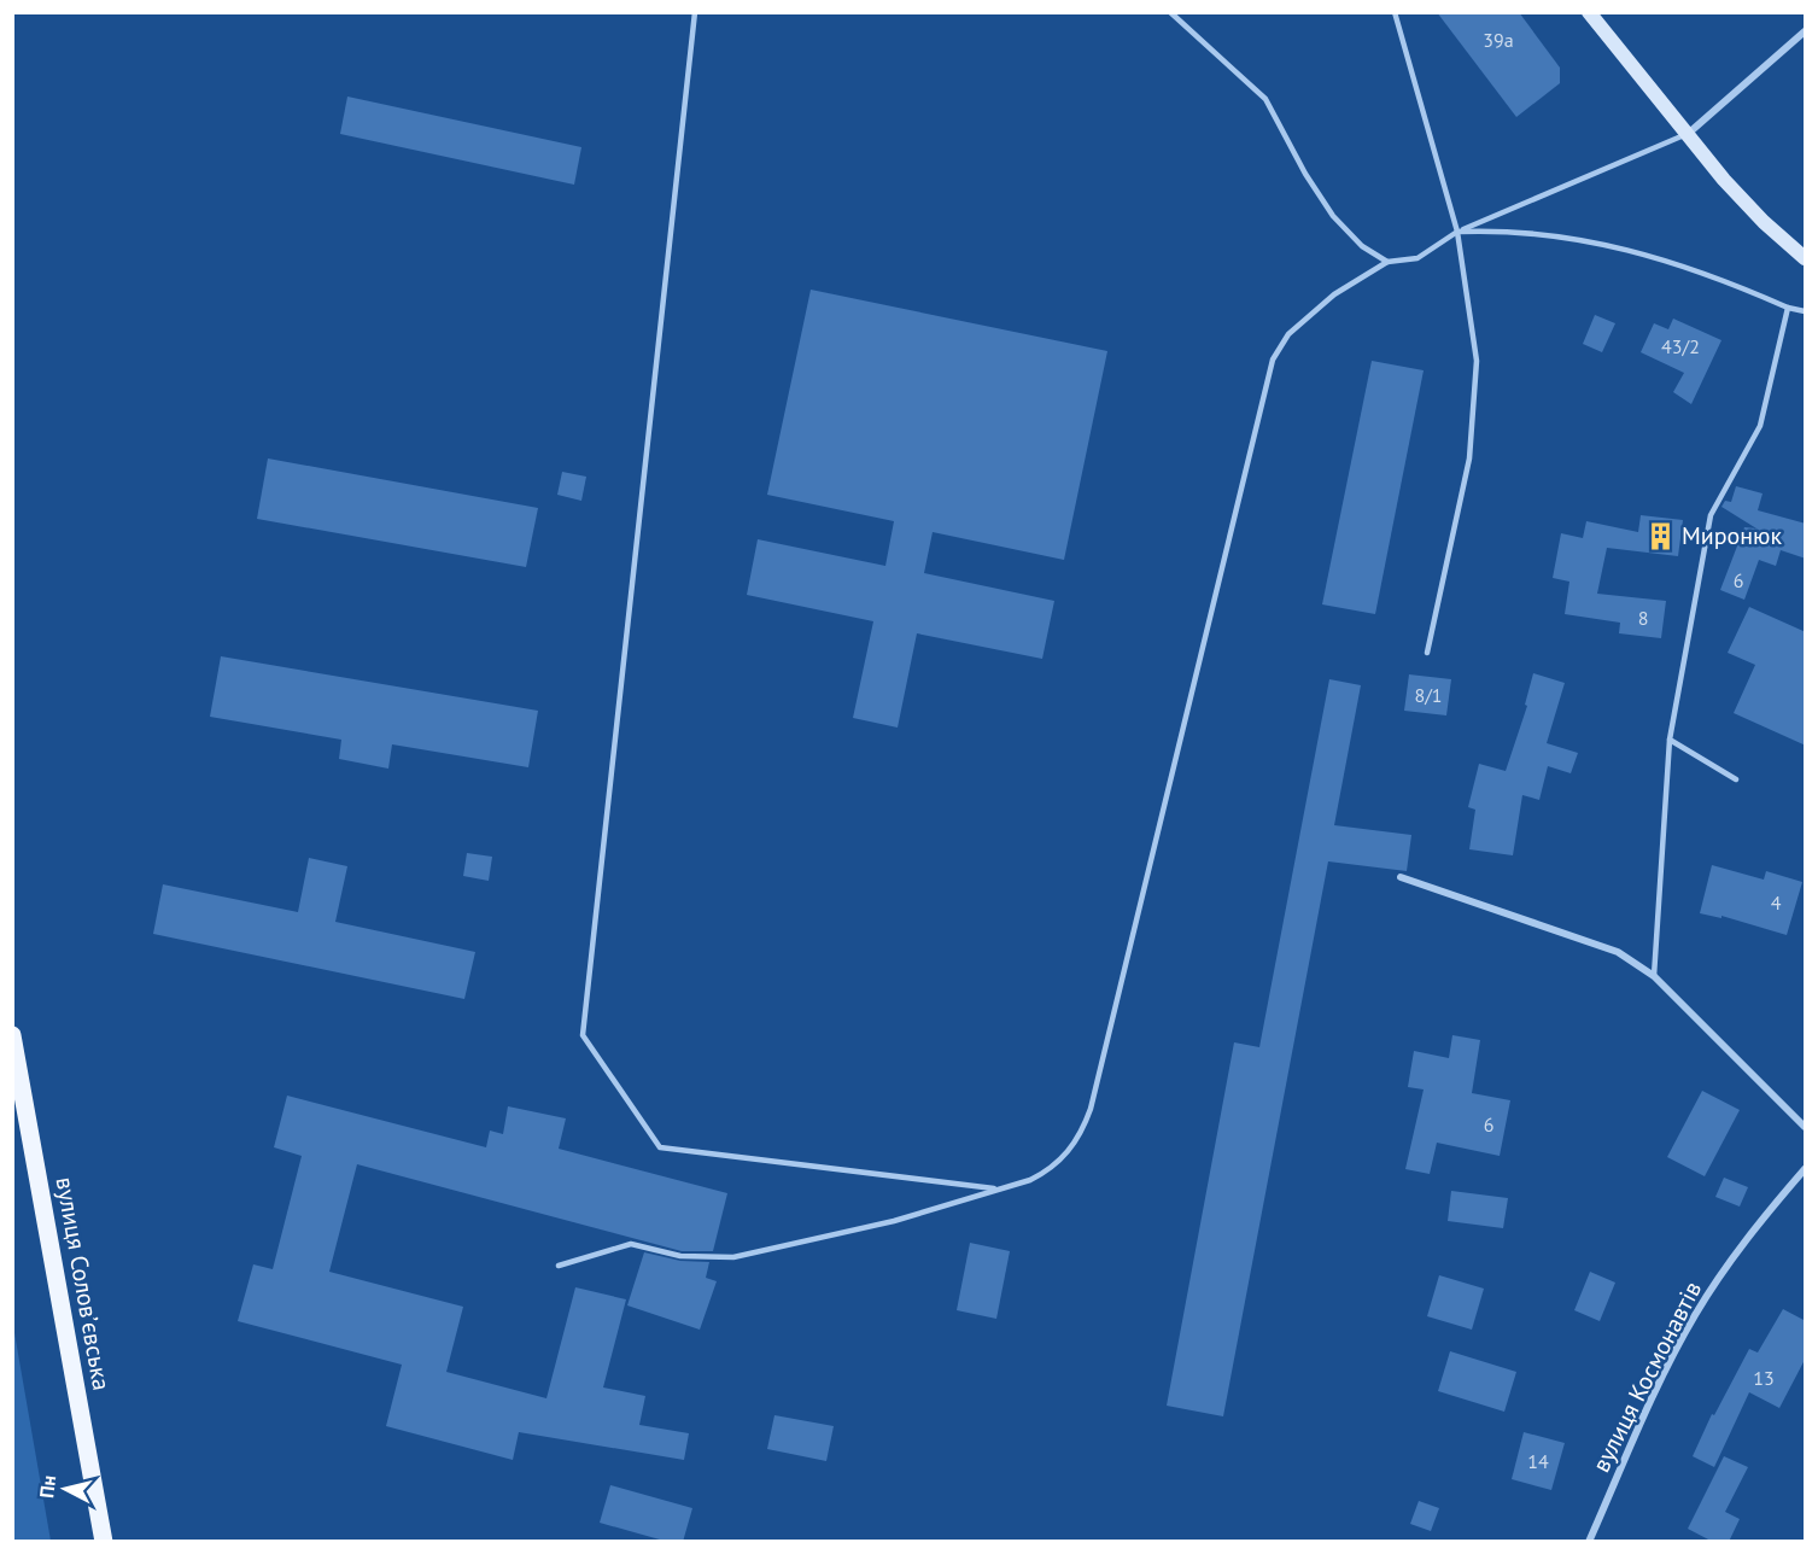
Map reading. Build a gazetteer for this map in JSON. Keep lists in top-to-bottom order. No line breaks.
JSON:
{"streets":{"main road":["вулиця Соловʼєвська"],"street":["вулиця Космонавтів"]},"places":{"building":["Миронюк"]},"house_numbers":["39а","43/2","6","8","8/1","4","6","13","14"],"north":"left"}
